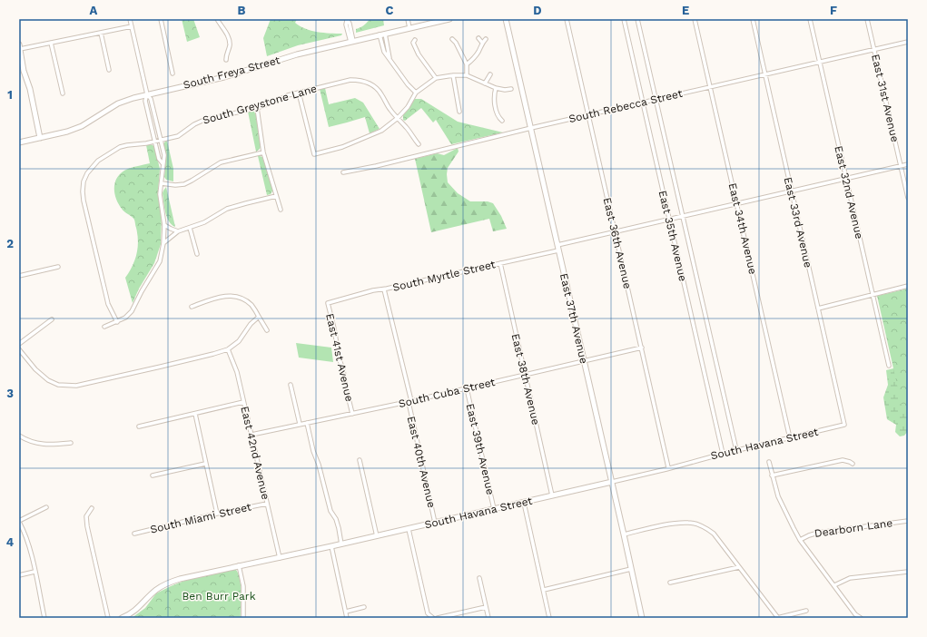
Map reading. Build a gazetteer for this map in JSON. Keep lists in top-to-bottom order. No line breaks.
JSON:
{"streets":{"street":["South Freya Street","East 31st Avenue","South Greystone Lane","South Rebecca Street","East 32nd Avenue","East 33rd Avenue","East 34th Avenue","East 35th Avenue","East 36th Avenue","South Myrtle Street","East 37th Avenue","East 41st Avenue","East 38th Avenue","South Cuba Street","South Havana Street","East 39th Avenue","East 42nd Avenue","East 40th Avenue","South Miami Street","Dearborn Lane"]},"crossings":[["East 31st Avenue","South Rebecca Street"],["South Rebecca Street","East 32nd Avenue"],["South Rebecca Street","East 33rd Avenue"],["South Rebecca Street","East 34th Avenue"],["South Rebecca Street","East 35th Avenue"],["South Rebecca Street","East 36th Avenue"],["South Rebecca Street","East 37th Avenue"],["East 33rd Avenue","South Havana Street"],["East 34th Avenue","South Havana Street"],["East 35th Avenue","South Havana Street"],["East 36th Avenue","South Cuba Street"],["East 36th Avenue","South Havana Street"],["South Myrtle Street","East 37th Avenue"],["South Myrtle Street","East 41st Avenue"],["South Myrtle Street","East 38th Avenue"],["South Myrtle Street","East 40th Avenue"],["East 37th Avenue","South Cuba Street"],["East 37th Avenue","South Havana Street"],["East 41st Avenue","South Cuba Street"],["East 38th Avenue","South Cuba Street"],["East 38th Avenue","South Havana Street"],["South Cuba Street","East 39th Avenue"],["South Cuba Street","East 42nd Avenue"],["South Cuba Street","East 40th Avenue"],["South Havana Street","East 39th Avenue"],["South Havana Street","East 42nd Avenue"],["South Havana Street","East 40th Avenue"],["East 42nd Avenue","South Miami Street"]],"parks":["Ben Burr Park"],"grid":{"columns":["A","B","C","D","E","F"],"rows":["1","2","3","4"]}}
